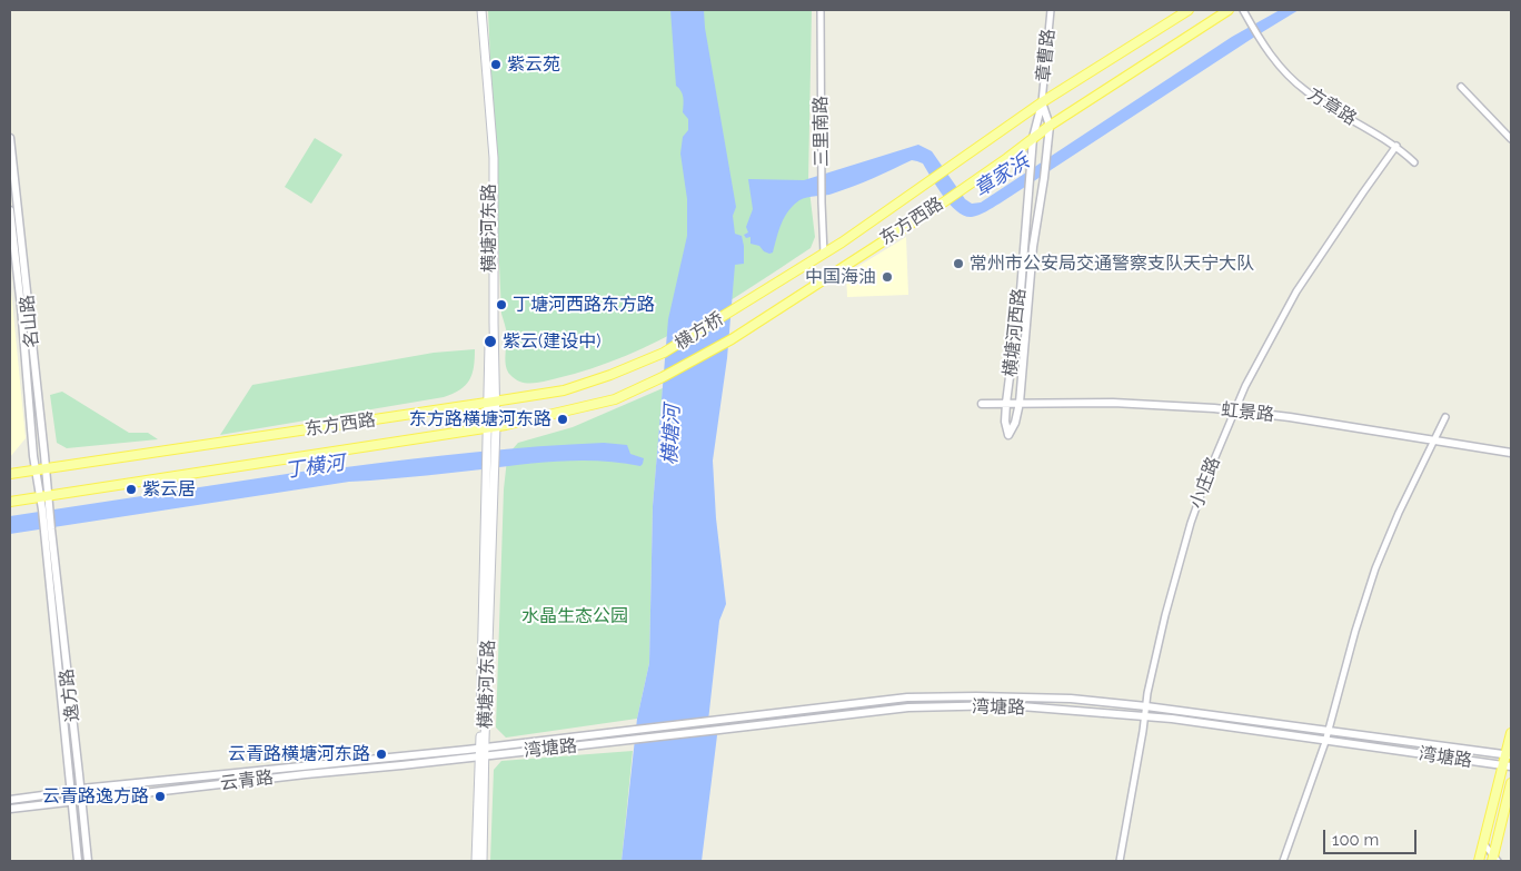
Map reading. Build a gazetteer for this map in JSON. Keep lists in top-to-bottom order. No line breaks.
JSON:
{"streets":{"main road":["东方西路","横塘河东路","横方桥"],"street":["章曹路","方章路","三里南路","名山路","横塘河西路","虹景路","小庄路","逸方路","湾塘路","云青路"]},"crossings":[["章曹路","东方西路"],["章曹路","横塘河西路"],["方章路","小庄路"],["三里南路","东方西路"],["东方西路","横塘河东路"],["东方西路","名山路"],["东方西路","横方桥"],["东方西路","横塘河西路"],["横塘河东路","湾塘路"],["横塘河东路","云青路"],["横塘河西路","虹景路"],["虹景路","小庄路"],["小庄路","湾塘路"],["逸方路","云青路"],["湾塘路","云青路"]],"water":["章家浜","横塘河","丁横河"],"parks":["水晶生态公园"],"places":["紫云苑","常州市公安局交通警察支队天宁大队","中国海油","丁塘河西路东方路","紫云(建设中)","东方路横塘河东路","紫云居","云青路横塘河东路","云青路逸方路"],"scale_bar":"100 m"}
